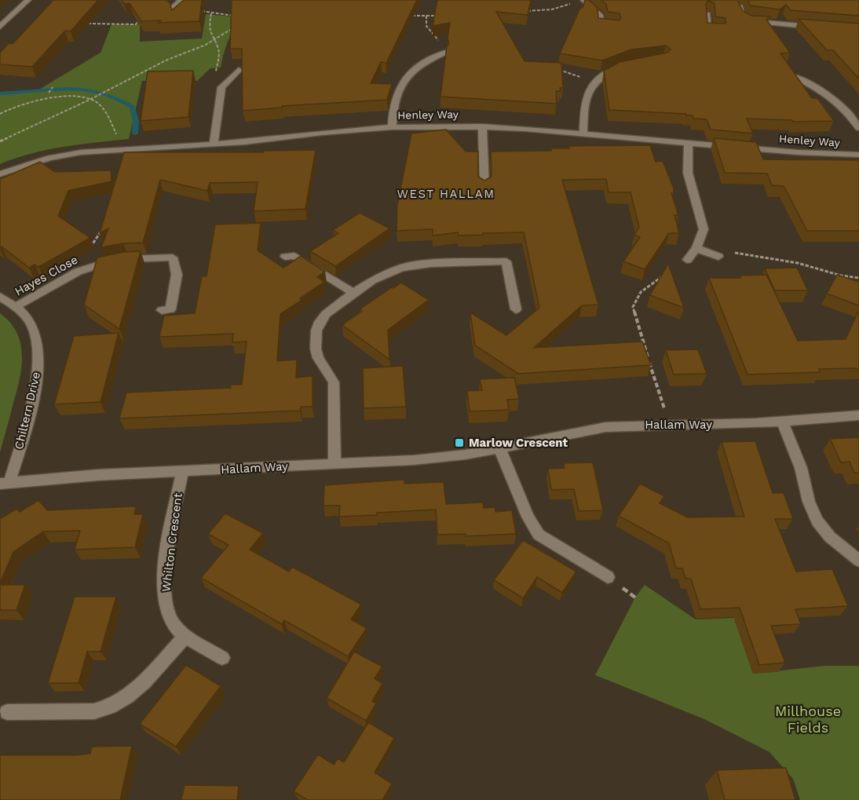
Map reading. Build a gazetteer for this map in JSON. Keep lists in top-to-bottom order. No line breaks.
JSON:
{"streets":{"street":["Henley Way","Hayes Close","Chiltern Drive","Hallam Way","Whilton Crescent"]},"crossings":[["Hayes Close","Chiltern Drive"],["Chiltern Drive","Hallam Way"],["Hallam Way","Whilton Crescent"]],"districts":["WEST HALLAM"],"parks":["Millhouse Fields"],"places":{"transit":["Marlow Crescent"]}}
